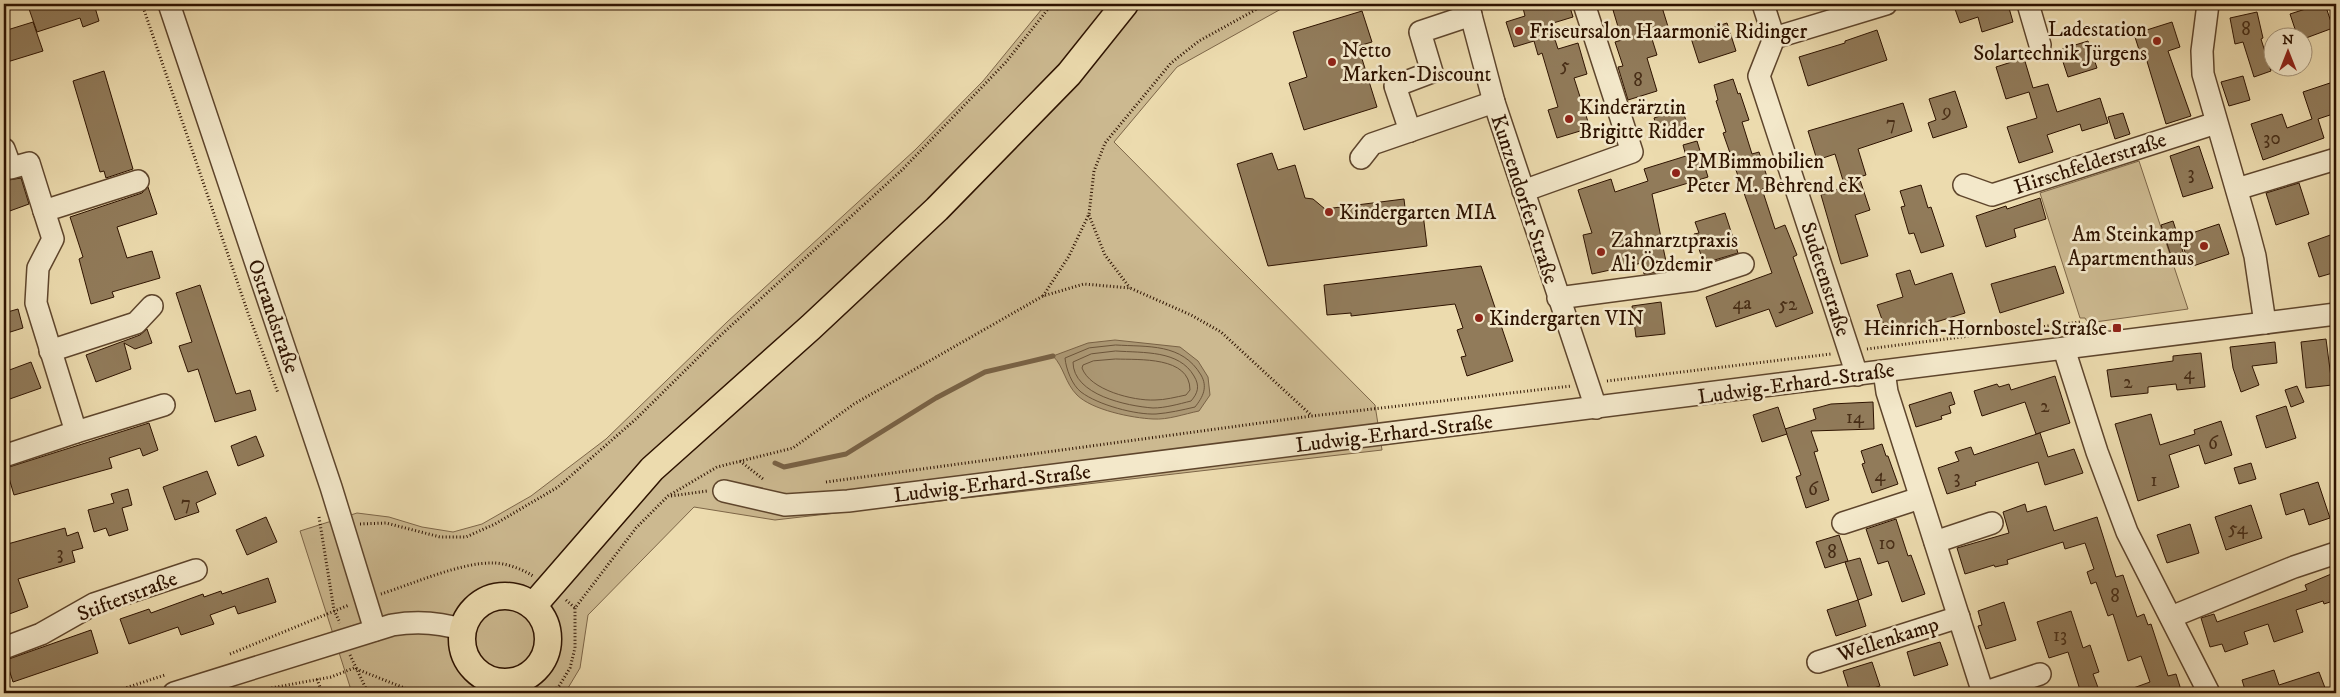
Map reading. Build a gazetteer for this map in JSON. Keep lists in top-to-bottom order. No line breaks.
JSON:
{"streets":{"street":["Hirschfelderstraße","Kunzendorfer Straße","Sudetenstraße","Ostrandstraße","Ludwig-Erhard-Straße","Stifterstraße","Wellenkamp"]},"crossings":[["Kunzendorfer Straße","Ludwig-Erhard-Straße"],["Sudetenstraße","Ludwig-Erhard-Straße"],["Ludwig-Erhard-Straße","Wellenkamp"]],"places":{"other":["Friseursalon Haarmonie Ridinger","Ladestation Solartechnik Jürgens","Netto Marken-Discount","Kinderärztin Brigitte Ridder","PMBimmobilien Peter M. Behrend eK","Kindergarten MIA","Am Steinkamp Apartmenthaus","Zahnarztpraxis Ali Özdemir","Kindergarten VIN"],"transit":["Heinrich-Hornbostel-Straße"]},"house_numbers":["8","5","8","9","7","30","3","4a","52","4","2","2","14","6","4","3","1","6","7","54","10","8","3","8","13"],"north":"top"}
